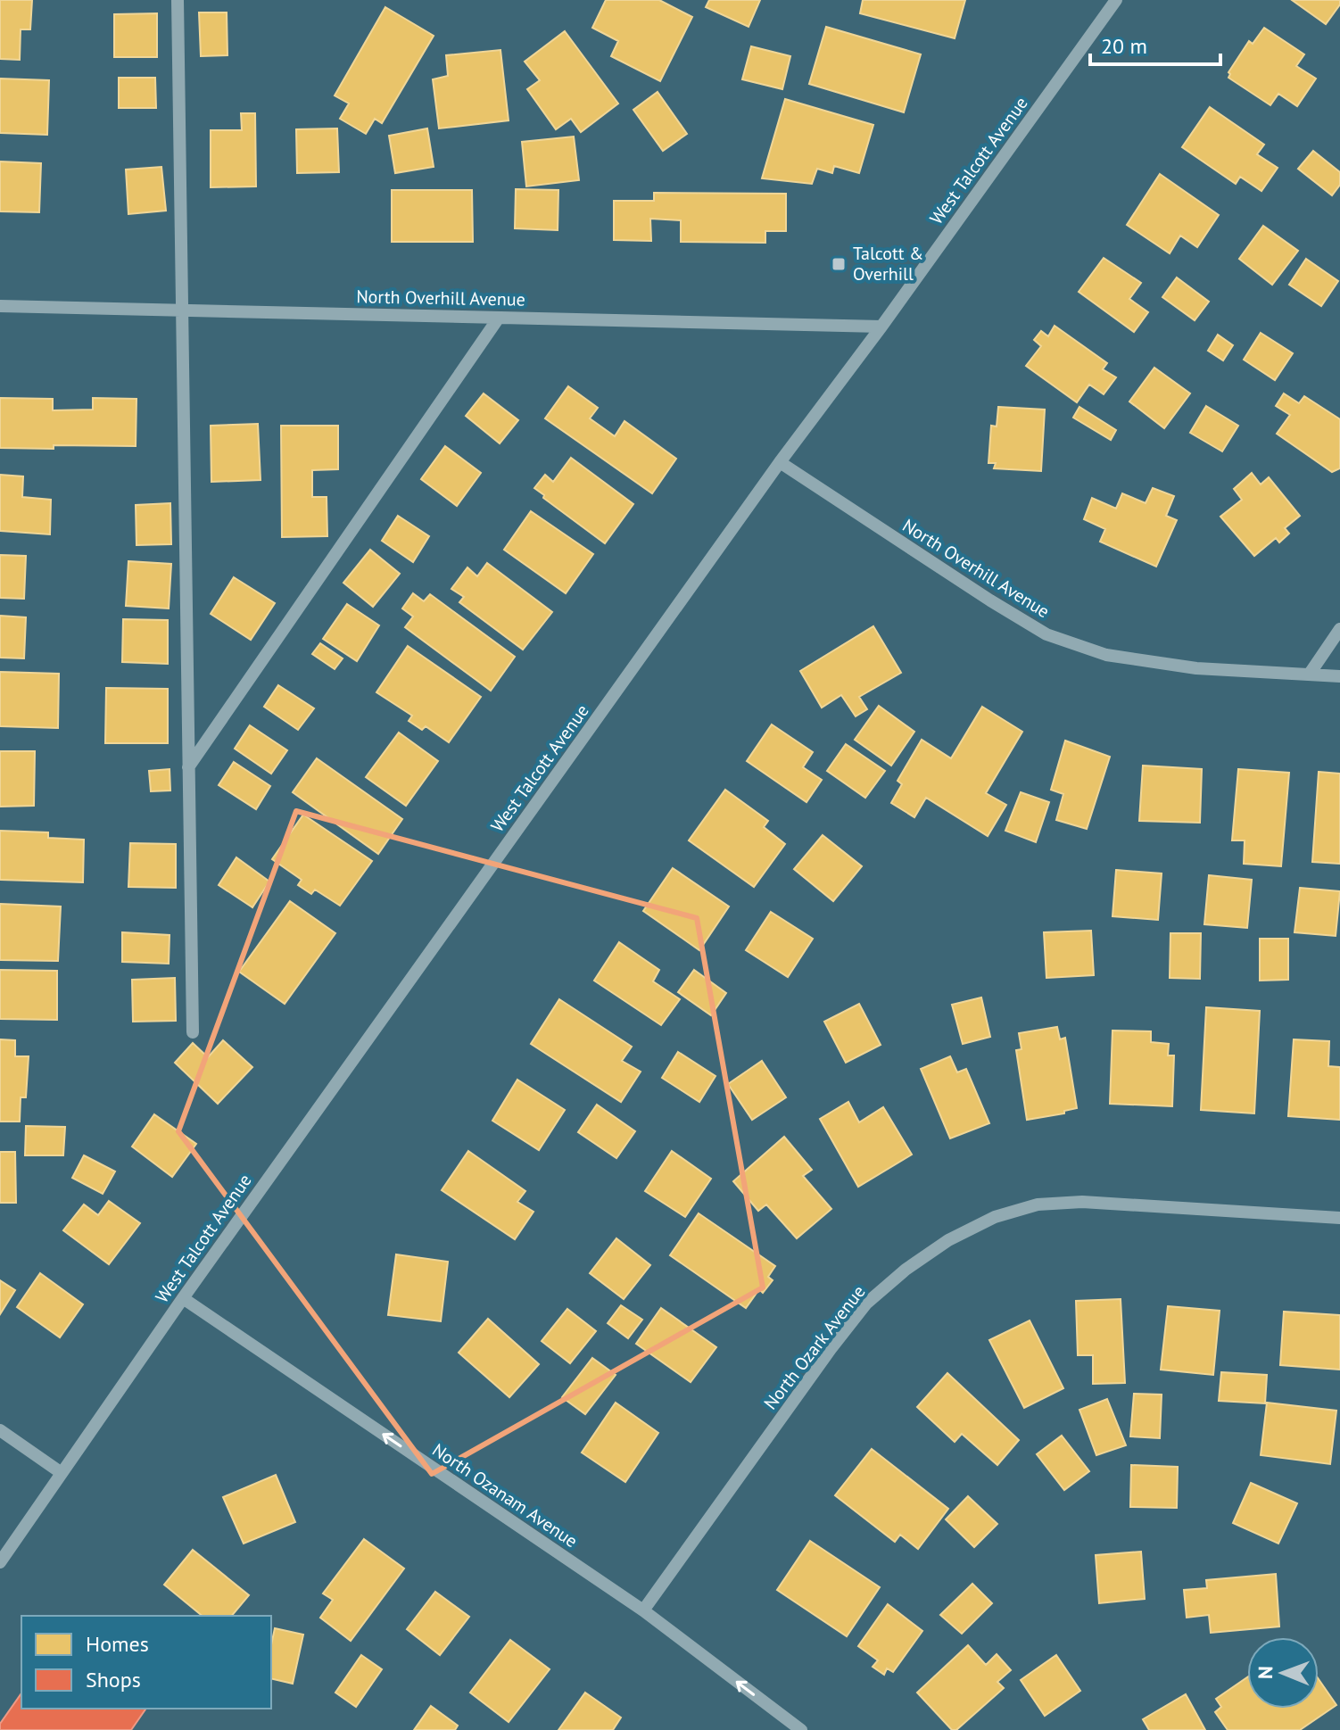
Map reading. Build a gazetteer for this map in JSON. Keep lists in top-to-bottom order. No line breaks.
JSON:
{"streets":{"street":["West Talcott Avenue","North Overhill Avenue","North Ozark Avenue","North Ozanam Avenue"]},"crossings":[["West Talcott Avenue","North Overhill Avenue"],["West Talcott Avenue","North Ozanam Avenue"],["North Ozark Avenue","North Ozanam Avenue"]],"one_way":["North Ozanam Avenue"],"places":{"transit":["Talcott & Overhill"]},"legend":["Homes","Shops"],"scale_bar":"20 m","north":"left"}
